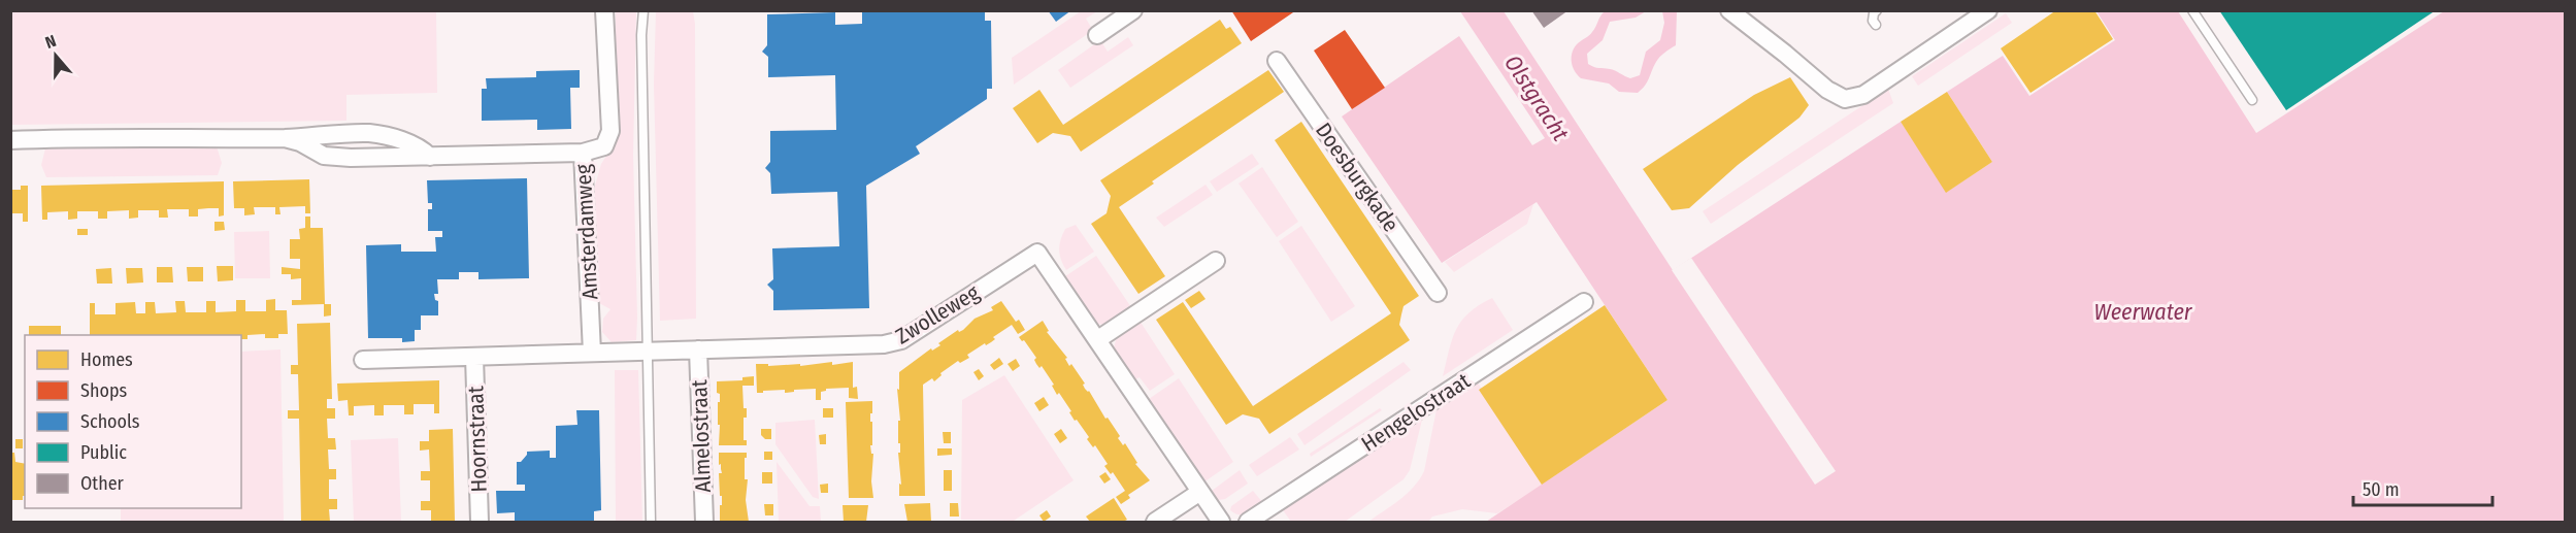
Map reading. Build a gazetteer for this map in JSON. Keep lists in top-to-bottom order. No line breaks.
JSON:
{"streets":{"street":["Doesburgkade","Amsterdamweg","Zwolleweg","Hengelostraat","Almelostraat","Hoornstraat"]},"crossings":[["Zwolleweg","Almelostraat"]],"water":["Olstgracht","Weerwater"],"legend":["Homes","Shops","Schools","Public","Other"],"scale_bar":"50 m","north":"top"}
